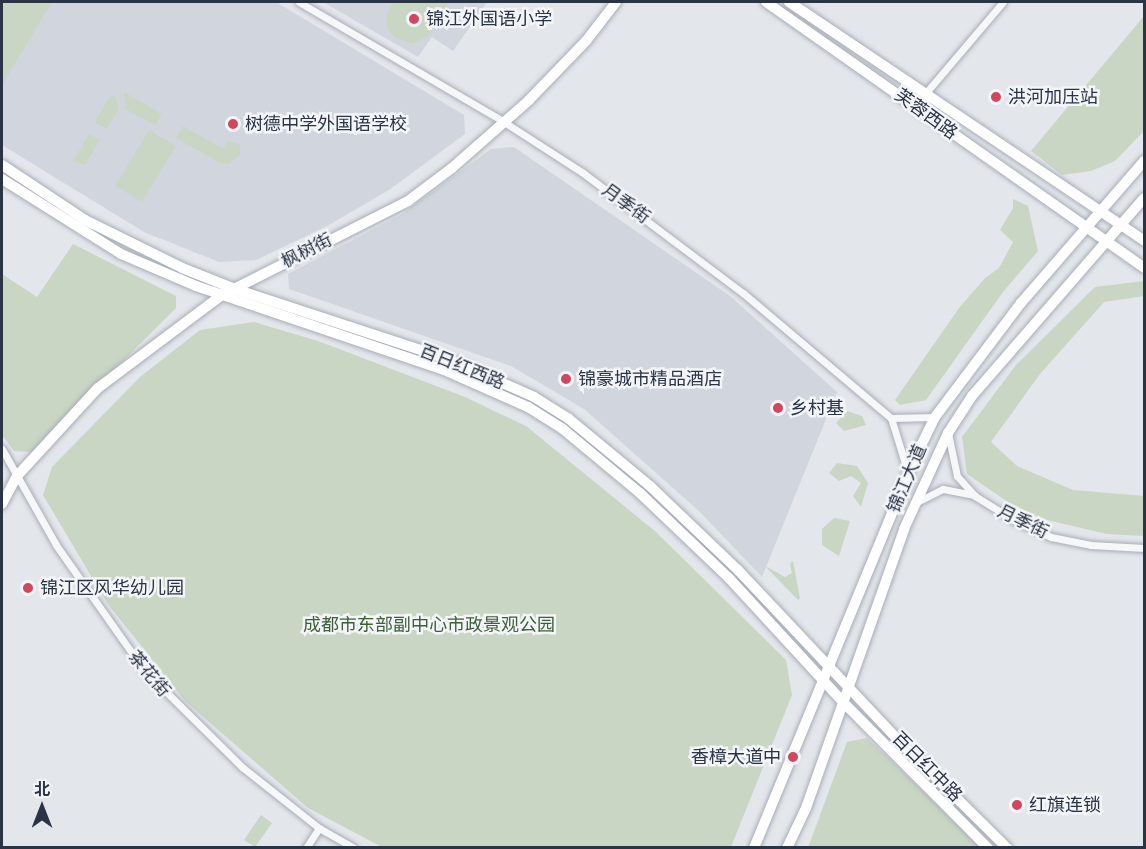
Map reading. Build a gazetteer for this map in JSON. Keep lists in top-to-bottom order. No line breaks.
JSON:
{"streets":{"street":["芙蓉西路","月季街","枫树街","百日红西路","锦江大道","茶花街","百日红中路"]},"crossings":[["芙蓉西路","锦江大道"],["月季街","枫树街"],["月季街","锦江大道"],["枫树街","百日红西路"],["枫树街","茶花街"],["百日红西路","锦江大道"],["百日红西路","百日红中路"],["锦江大道","百日红中路"]],"parks":["成都市东部副中心市政景观公园"],"places":["锦江外国语小学","洪河加压站","树德中学外国语学校","锦豪城市精品酒店","乡村基","锦江区风华幼儿园","香樟大道中","红旗连锁"],"north":"top"}
